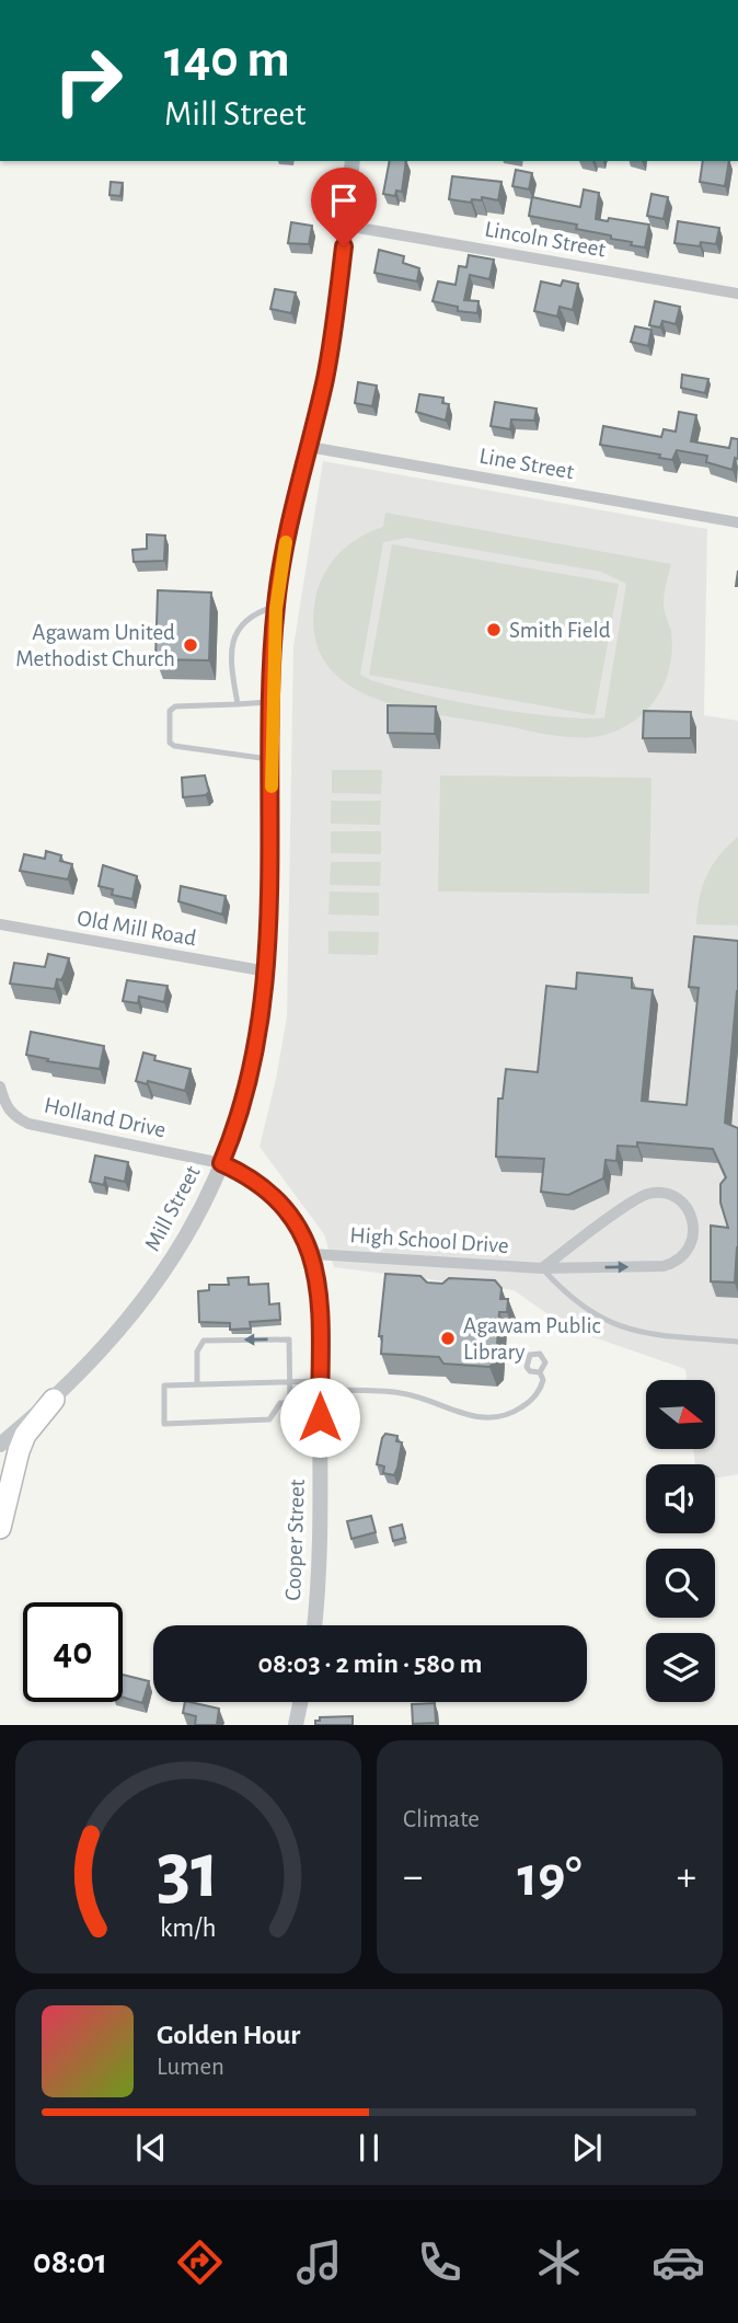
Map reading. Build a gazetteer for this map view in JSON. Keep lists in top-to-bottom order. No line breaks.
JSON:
{"streets":{"street":["Lincoln Street","Line Street","Old Mill Road","Holland Drive","Mill Street","High School Drive","Cooper Street"]},"crossings":[["Lincoln Street","Mill Street"],["Line Street","Mill Street"],["Old Mill Road","Mill Street"],["Holland Drive","Mill Street"],["Holland Drive","Cooper Street"],["Mill Street","Cooper Street"],["High School Drive","Cooper Street"]],"places":["Smith Field","Agawam United Methodist Church","Agawam Public Library"],"north":"right","page":{"turn":["140 m","Mill Street"],"limit":"40","trip":"08:03 · 2 min · 580 m","tile":"Climate","heat":["−","19°","+"],"song":["Golden Hour","Lumen"],"tabs":"08:01","gauge":["31","km/h"]}}
